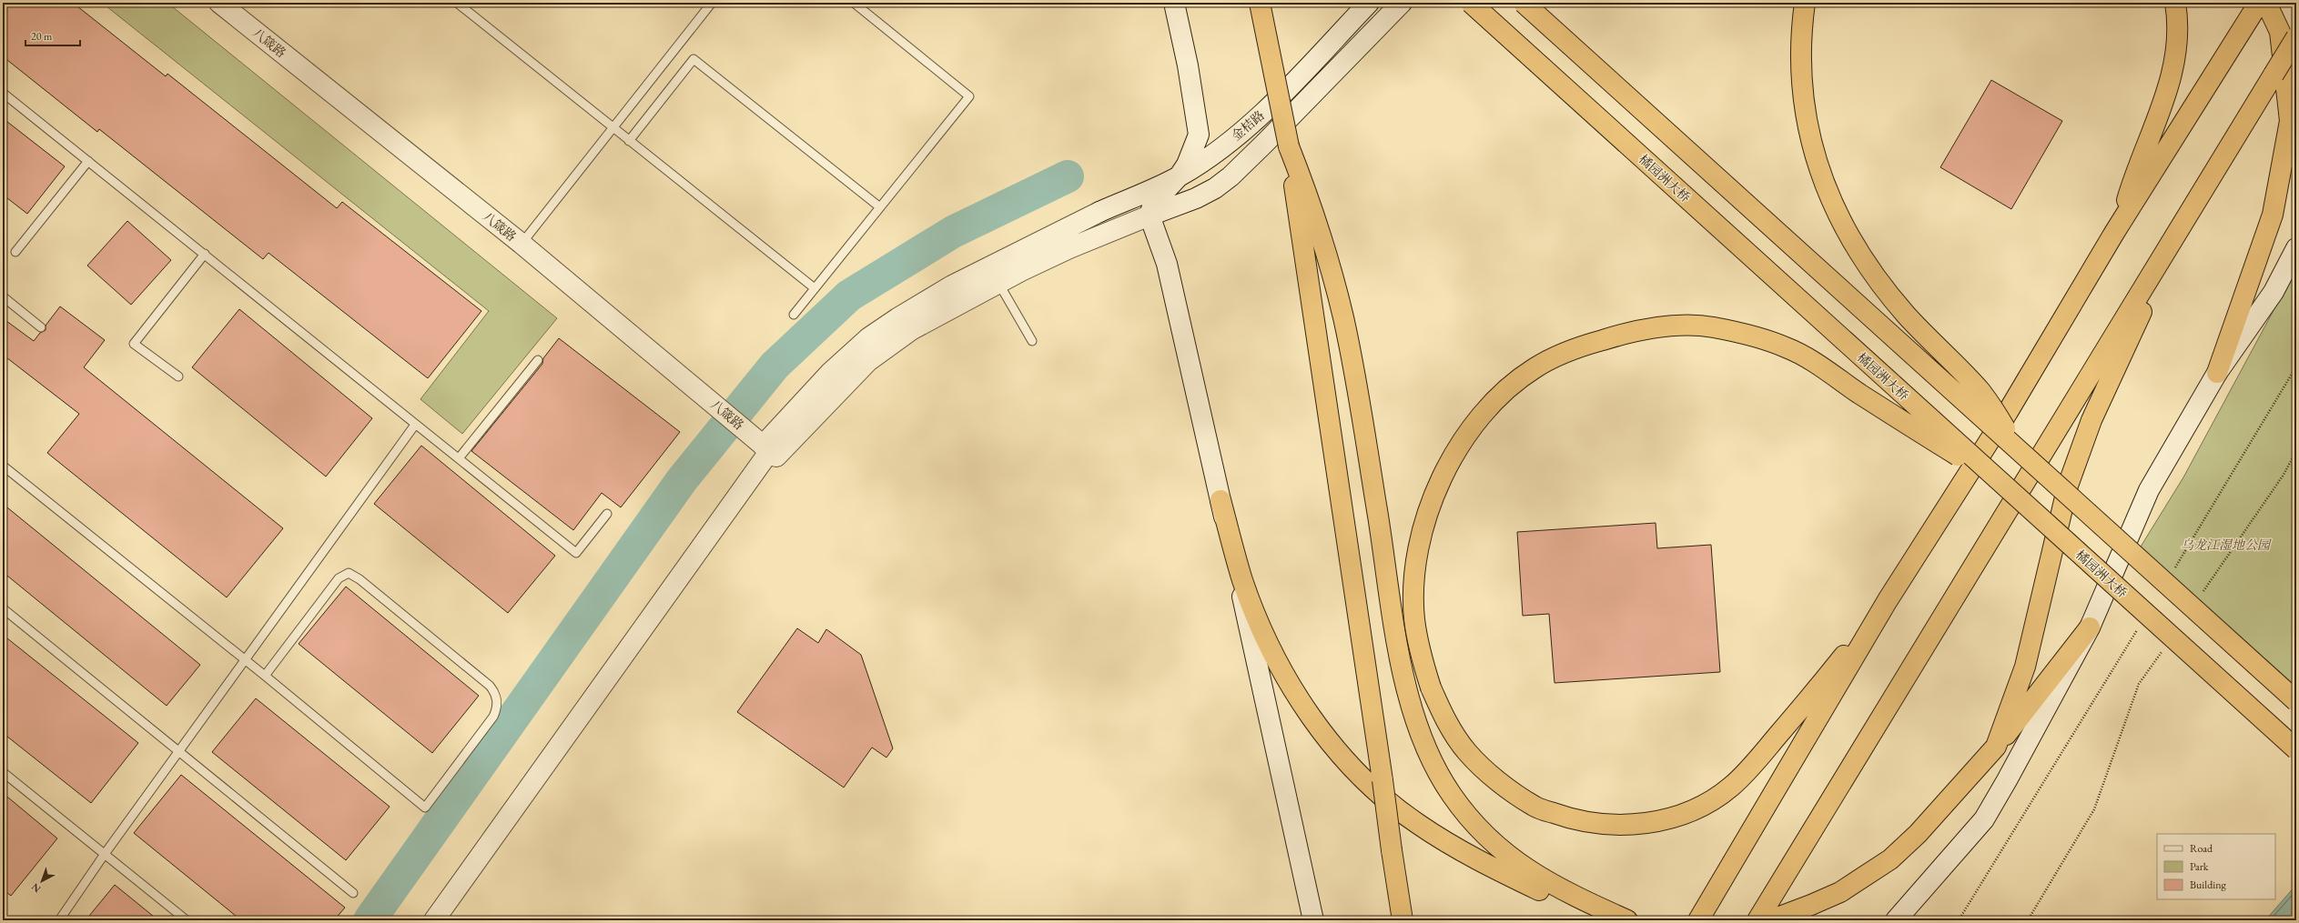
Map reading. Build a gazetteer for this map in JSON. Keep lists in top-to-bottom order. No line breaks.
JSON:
{"streets":{"highway":["橘园洲大桥"],"main road":["八箴路","金桔路"]},"crossings":[["八箴路","金桔路"]],"parks":["乌龙江湿地公园"],"legend":["Road","Park","Building"],"scale_bar":"20 m","north":"bottom left"}
